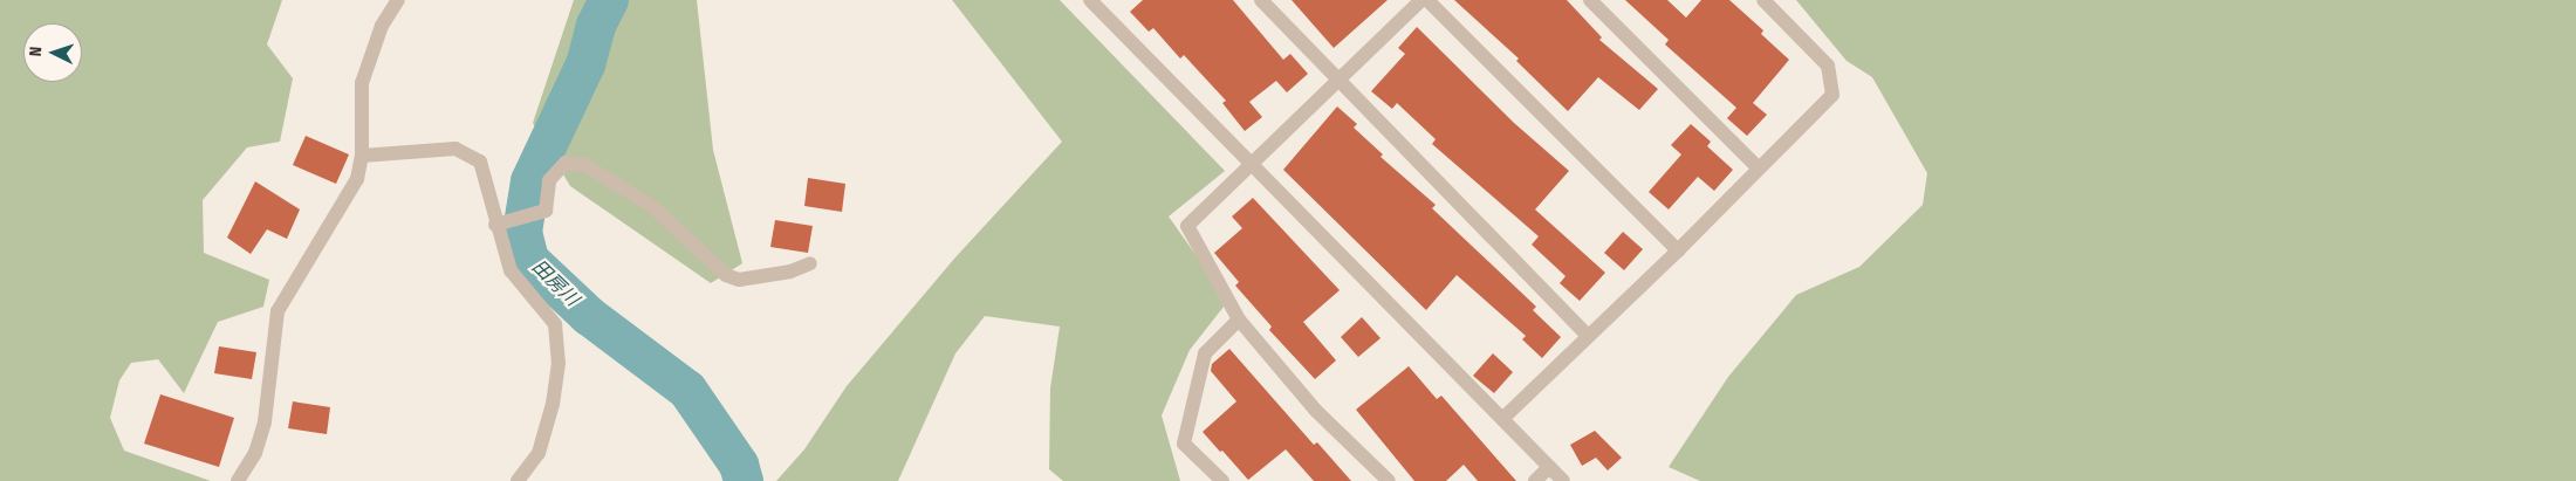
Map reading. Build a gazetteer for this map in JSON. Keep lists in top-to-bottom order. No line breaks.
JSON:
{"water":["田房川"],"north":"left"}
